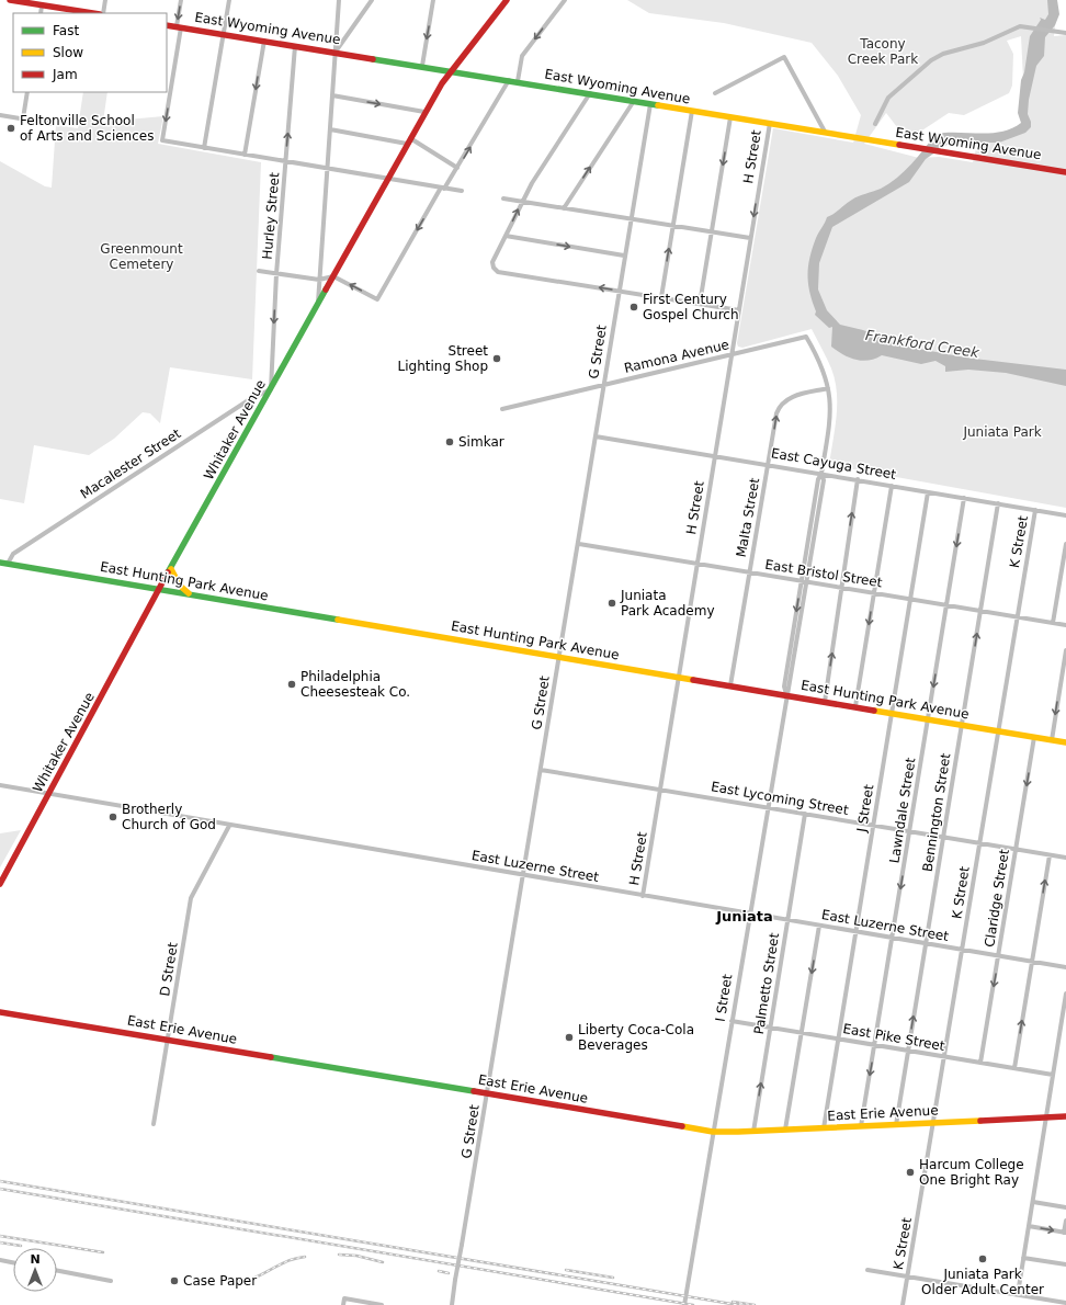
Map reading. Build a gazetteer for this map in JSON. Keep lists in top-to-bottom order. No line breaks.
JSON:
{"streets":{"main road":["East Wyoming Avenue","Whitaker Avenue","East Hunting Park Avenue","East Erie Avenue"],"street":["H Street","Hurley Street","G Street","Ramona Avenue","Macalester Street","East Cayuga Street","Malta Street","K Street","East Bristol Street","East Lycoming Street","J Street","Lawndale Street","Bennington Street","East Luzerne Street","Claridge Street","D Street","Palmetto Street","I Street","East Pike Street"]},"crossings":[["East Wyoming Avenue","H Street"],["East Wyoming Avenue","Hurley Street"],["East Wyoming Avenue","G Street"],["East Wyoming Avenue","Whitaker Avenue"],["H Street","Ramona Avenue"],["H Street","East Cayuga Street"],["H Street","East Bristol Street"],["H Street","East Hunting Park Avenue"],["H Street","East Lycoming Street"],["H Street","East Luzerne Street"],["Hurley Street","Whitaker Avenue"],["Hurley Street","Macalester Street"],["G Street","Ramona Avenue"],["G Street","East Cayuga Street"],["G Street","East Bristol Street"],["G Street","East Hunting Park Avenue"],["G Street","East Lycoming Street"],["G Street","East Luzerne Street"],["G Street","East Erie Avenue"],["Ramona Avenue","I Street"],["Whitaker Avenue","Macalester Street"],["Whitaker Avenue","East Hunting Park Avenue"],["Whitaker Avenue","East Luzerne Street"],["Macalester Street","East Hunting Park Avenue"],["East Cayuga Street","Malta Street"],["East Cayuga Street","K Street"],["East Cayuga Street","J Street"],["East Cayuga Street","Lawndale Street"],["East Cayuga Street","Bennington Street"],["East Cayuga Street","I Street"],["Malta Street","East Bristol Street"],["Malta Street","East Hunting Park Avenue"],["Malta Street","I Street"],["K Street","East Bristol Street"],["K Street","East Hunting Park Avenue"],["K Street","East Lycoming Street"],["K Street","East Luzerne Street"],["K Street","East Erie Avenue"],["K Street","East Pike Street"],["East Bristol Street","J Street"],["East Bristol Street","Lawndale Street"],["East Bristol Street","Bennington Street"],["East Bristol Street","I Street"],["East Hunting Park Avenue","J Street"],["East Hunting Park Avenue","Lawndale Street"],["East Hunting Park Avenue","Bennington Street"],["East Hunting Park Avenue","Claridge Street"],["East Hunting Park Avenue","I Street"],["East Lycoming Street","J Street"],["East Lycoming Street","Lawndale Street"],["East Lycoming Street","Bennington Street"],["East Lycoming Street","Claridge Street"],["East Lycoming Street","Palmetto Street"],["East Lycoming Street","I Street"],["J Street","East Luzerne Street"],["J Street","East Erie Avenue"],["J Street","East Pike Street"],["Lawndale Street","East Luzerne Street"],["Lawndale Street","East Erie Avenue"],["Lawndale Street","East Pike Street"],["Bennington Street","East Luzerne Street"],["Bennington Street","East Erie Avenue"],["Bennington Street","East Pike Street"],["East Luzerne Street","Claridge Street"],["East Luzerne Street","D Street"],["East Luzerne Street","Palmetto Street"],["East Luzerne Street","I Street"],["Claridge Street","East Pike Street"],["D Street","East Erie Avenue"],["Palmetto Street","East Erie Avenue"],["Palmetto Street","East Pike Street"],["I Street","East Erie Avenue"],["I Street","East Pike Street"]],"one_way":["Lawndale Street","Bennington Street"],"districts":["Juniata"],"water":["Frankford Creek"],"parks":["Tacony Creek Park","Greenmount Cemetery","Juniata Park"],"places":["Feltonville School of Arts and Sciences","First Century Gospel Church","Street Lighting Shop","Simkar","Juniata Park Academy","Philadelphia Cheesesteak Co.","Brotherly Church of God","Liberty Coca-Cola Beverages","Harcum College One Bright Ray","Juniata Park Older Adult Center","Case Paper"],"legend":["Fast","Slow","Jam"],"north":"top"}
